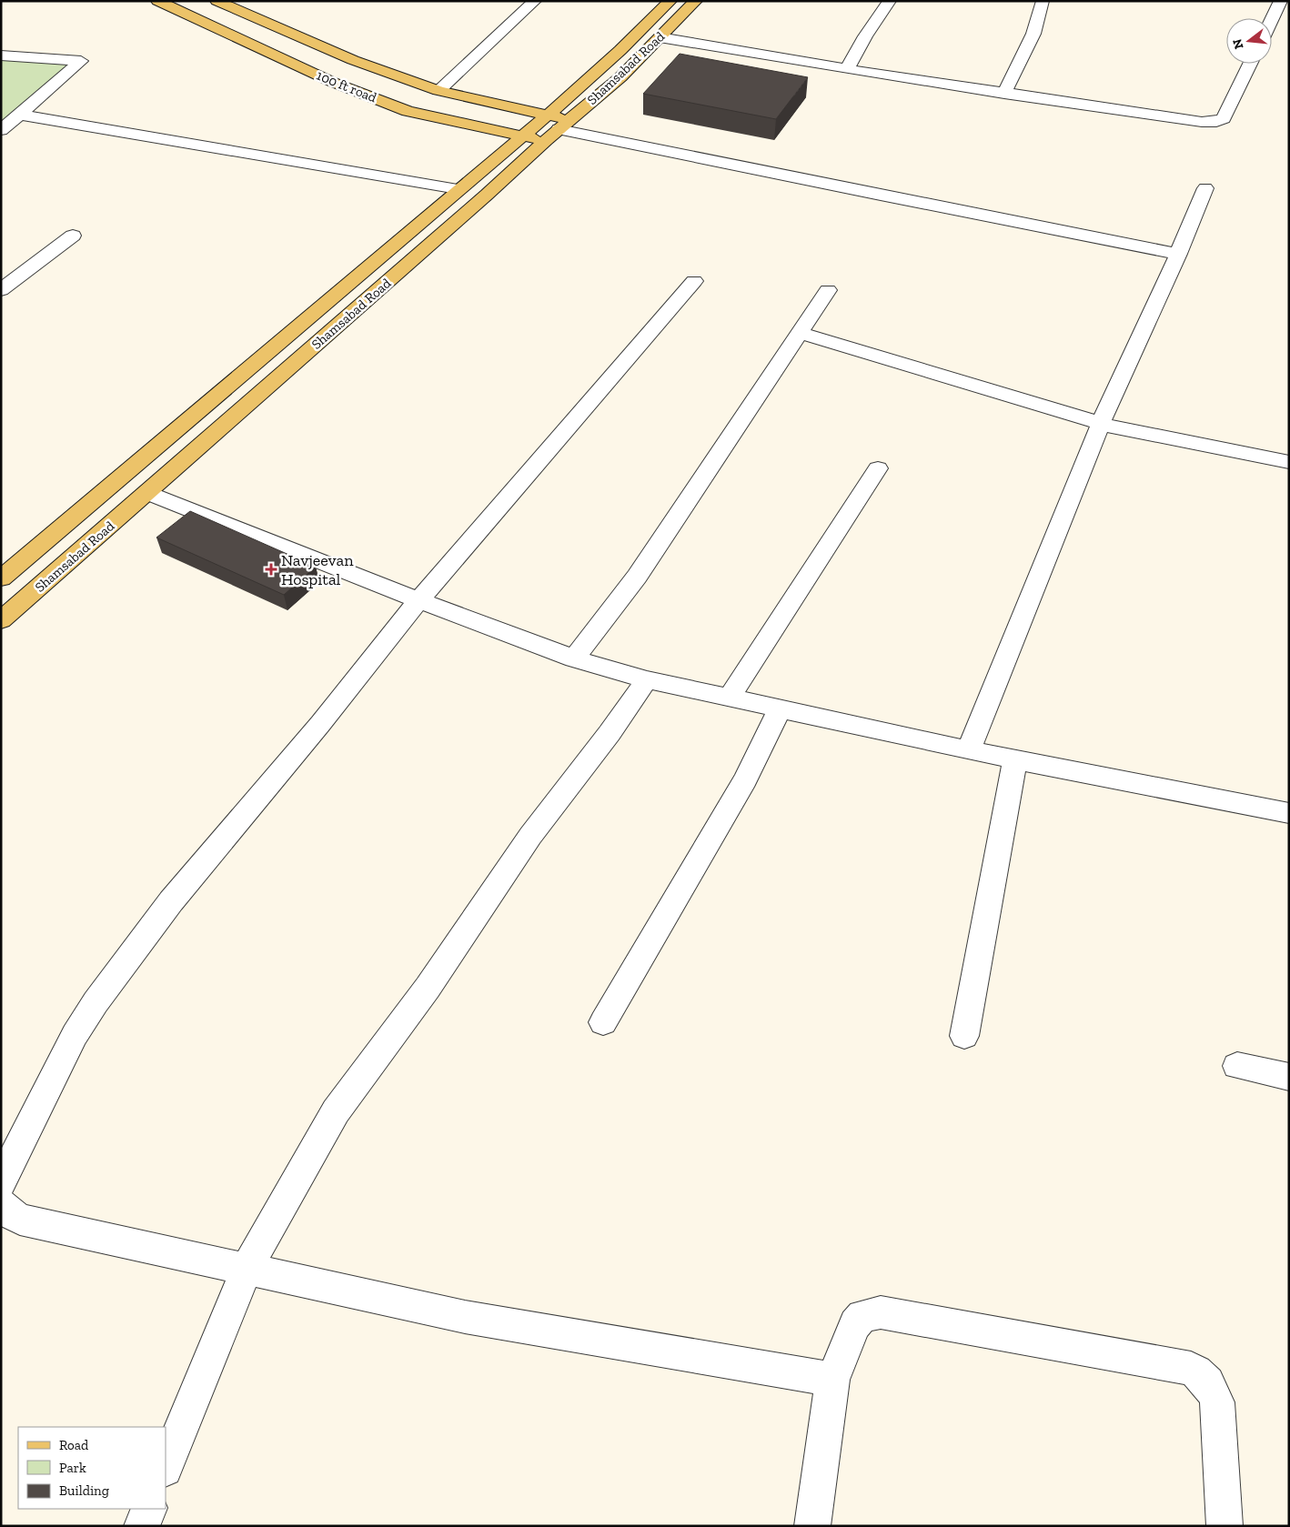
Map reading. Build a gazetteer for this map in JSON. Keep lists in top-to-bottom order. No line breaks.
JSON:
{"streets":{"main road":["Shamsabad Road","100 ft road"]},"crossings":[["Shamsabad Road","100 ft road"]],"places":{"health":["Navjeevan Hospital"]},"legend":["Road","Park","Building"],"north":"left"}
